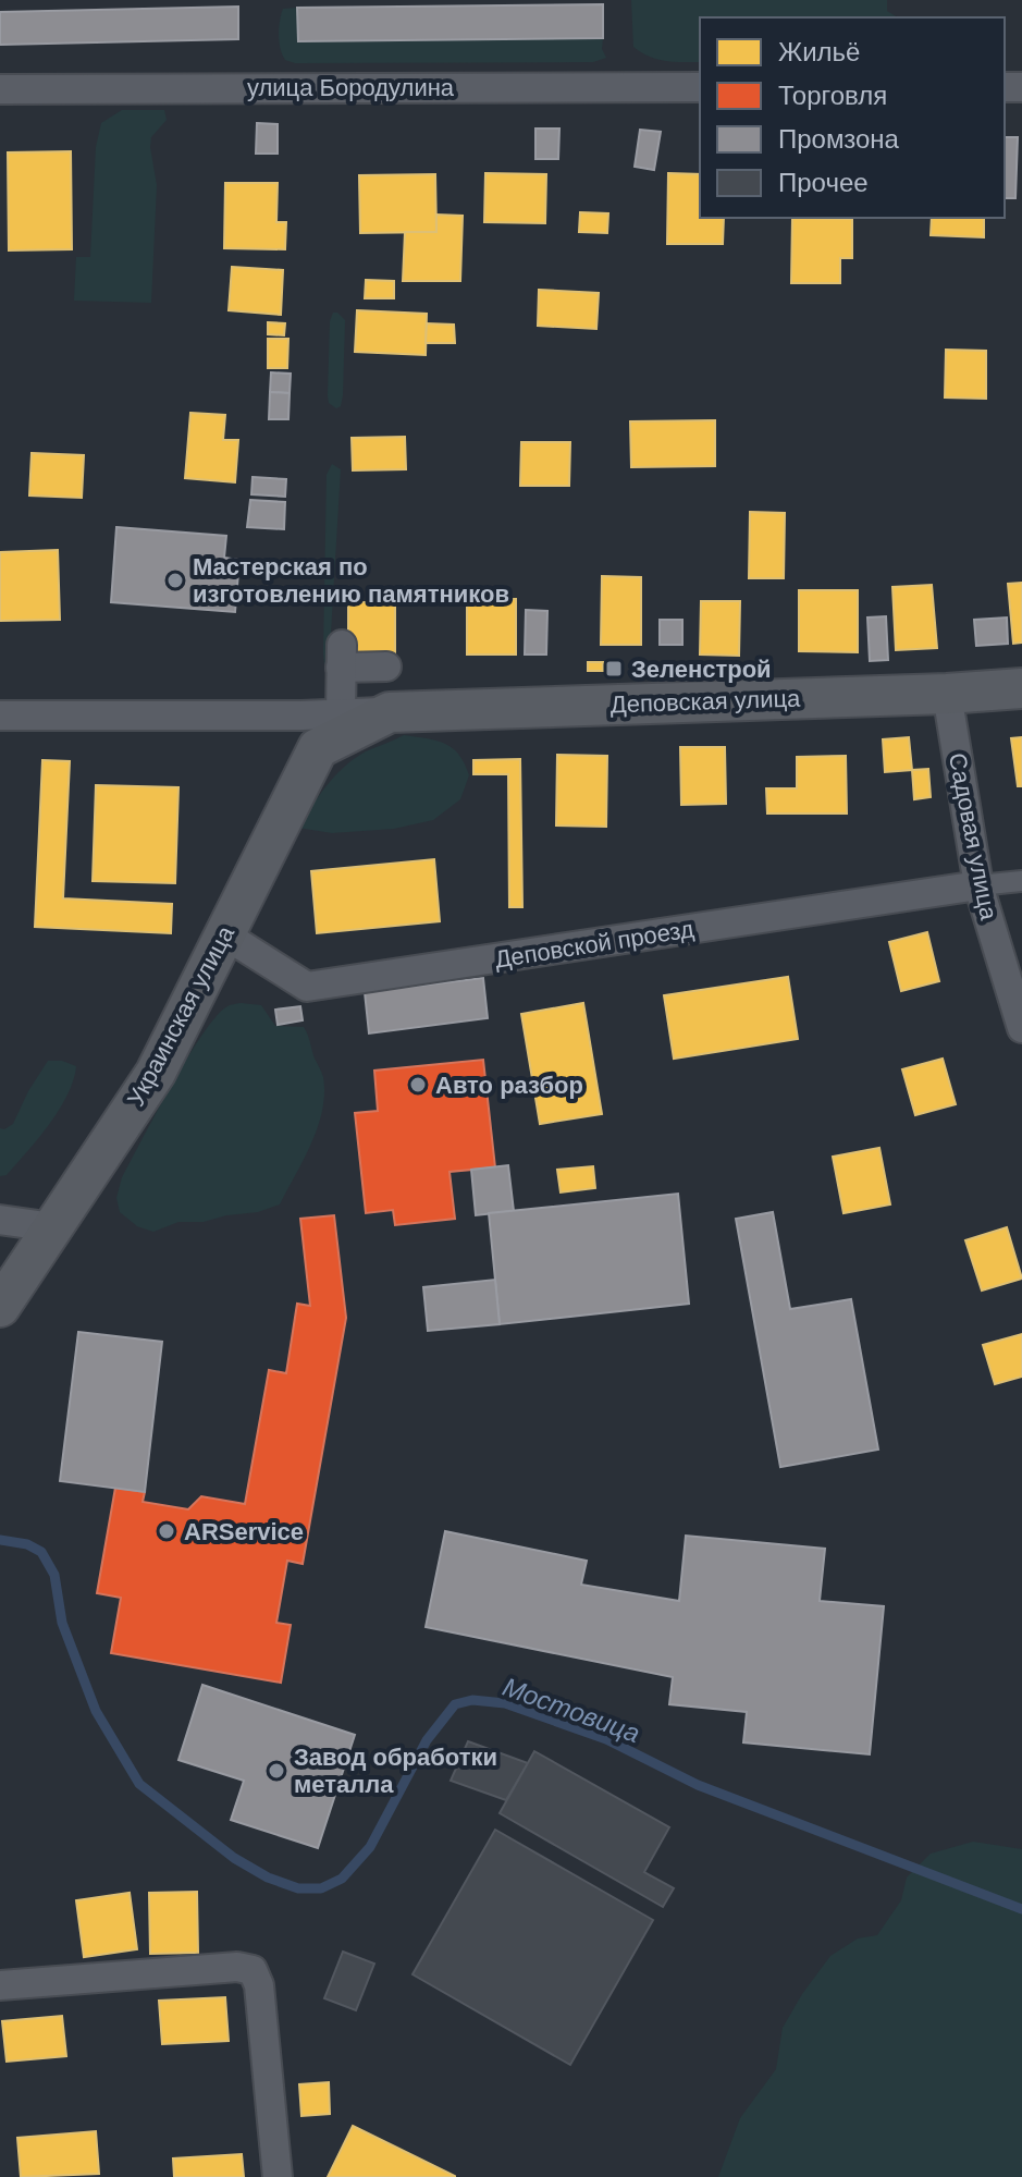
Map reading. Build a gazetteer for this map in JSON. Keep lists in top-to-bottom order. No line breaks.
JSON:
{"streets":{"main road":["Деповская улица","Украинская улица"],"street":["улица Бородулина","Садовая улица","Деповской проезд"]},"crossings":[["Деповская улица","Садовая улица"],["Деповская улица","Украинская улица"],["Садовая улица","Деповской проезд"],["Деповской проезд","Украинская улица"]],"water":["Мостовица"],"places":{"other":["Мастерская по изготовлению памятников","Авто разбор","ARService","Завод обработки металла"],"transit":["Зеленстрой"]},"legend":["Жильё","Торговля","Промзона","Прочее"]}
